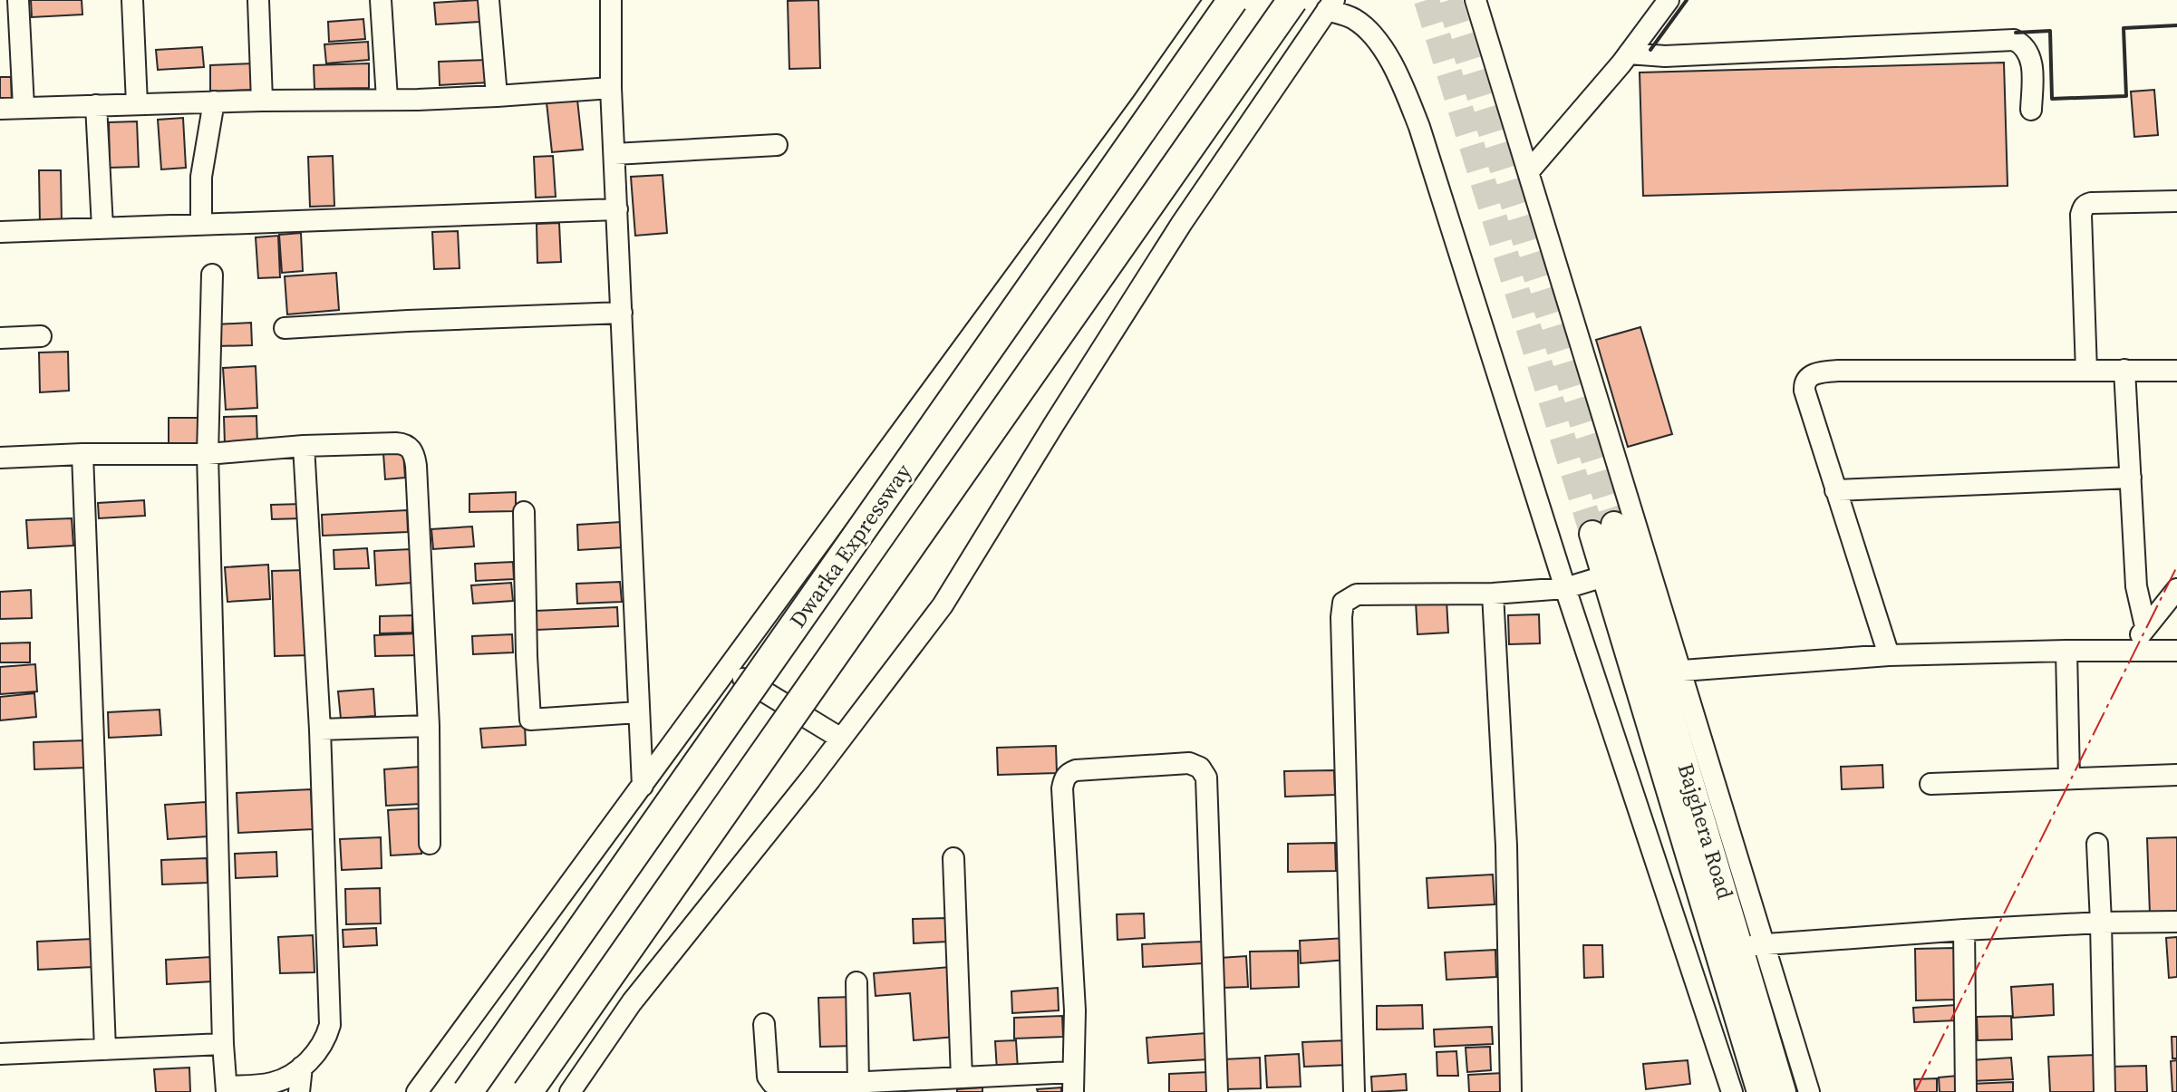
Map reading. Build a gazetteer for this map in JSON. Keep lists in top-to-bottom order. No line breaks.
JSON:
{"streets":{"highway":["Dwarka Expressway"],"main road":["Bajghera Road"]}}
